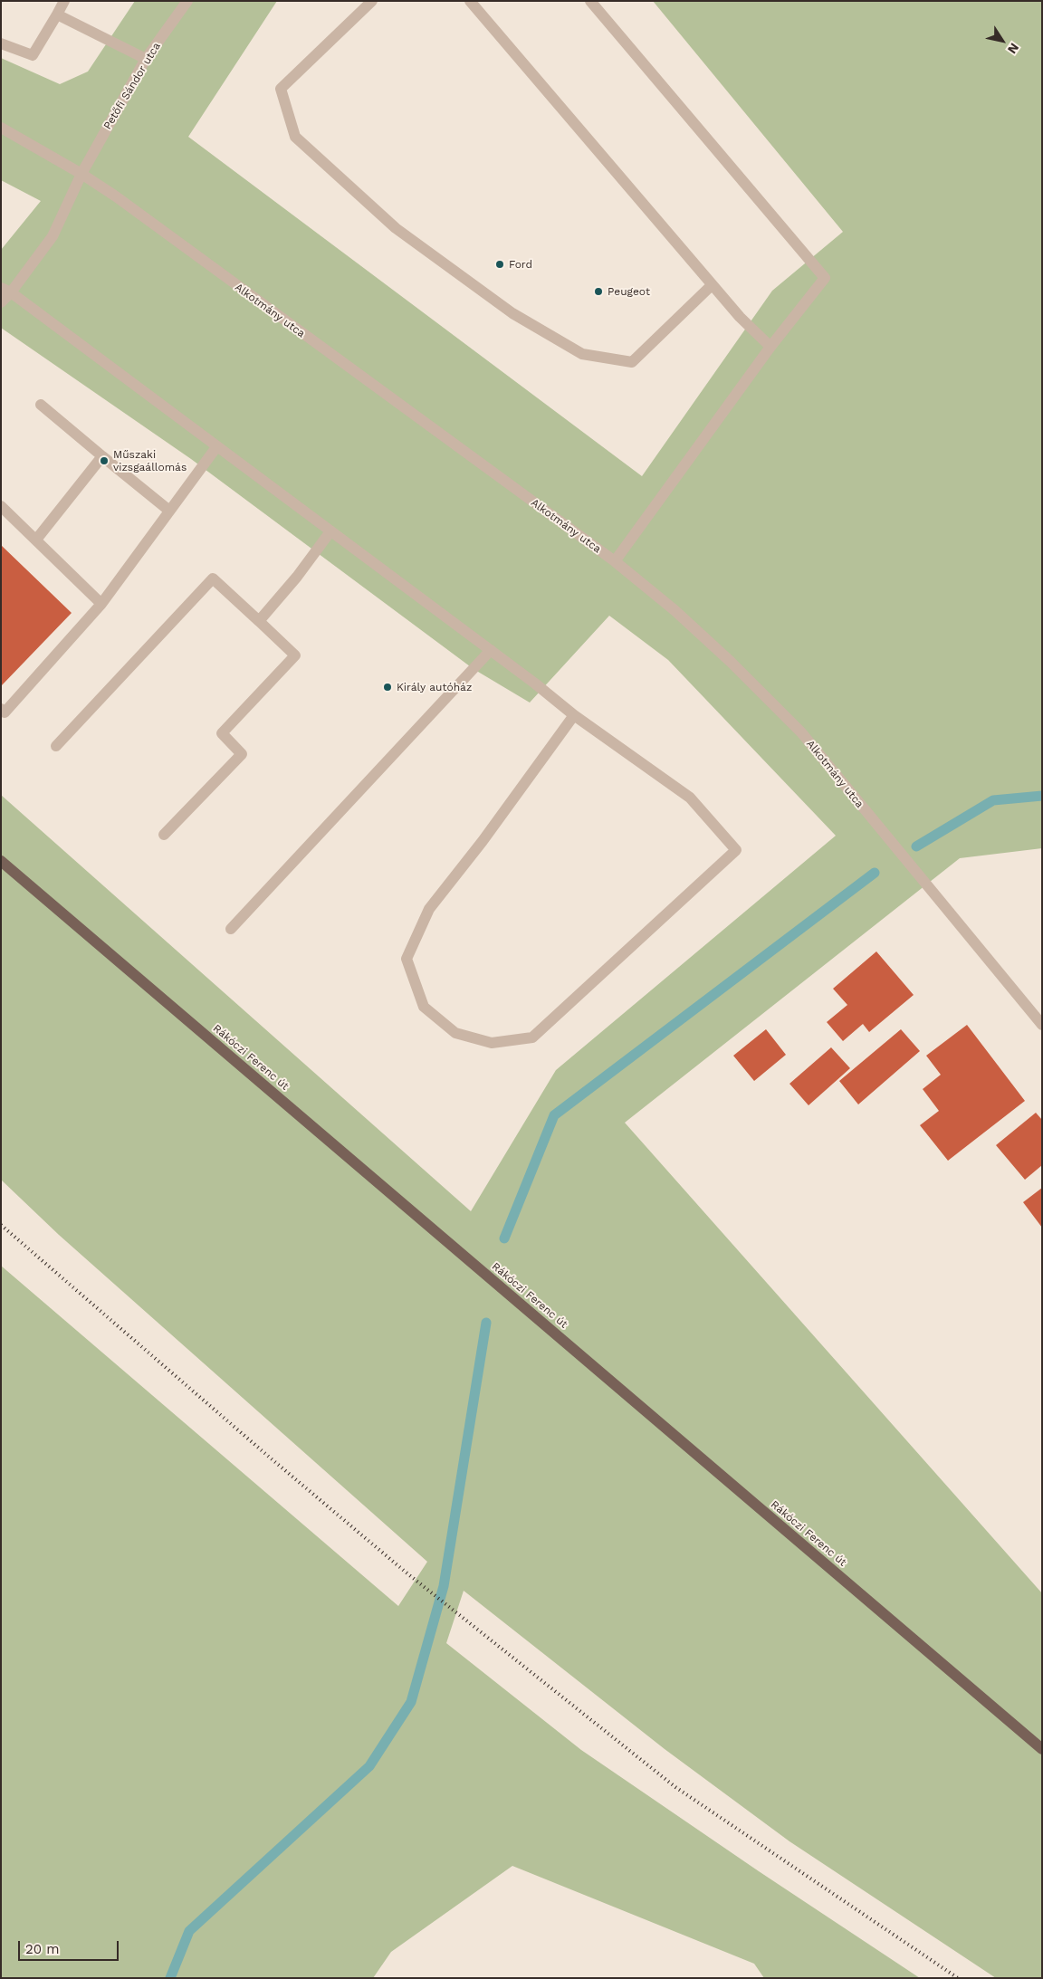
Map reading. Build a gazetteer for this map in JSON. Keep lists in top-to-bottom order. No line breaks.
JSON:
{"streets":{"main road":["Rákóczi Ferenc út"],"street":["Petőfi Sándor utca","Alkotmány utca"]},"crossings":[["Petőfi Sándor utca","Alkotmány utca"]],"places":["Ford","Peugeot","Műszaki vizsgaállomás","Király autóház"],"scale_bar":"20 m","north":"bottom right"}
